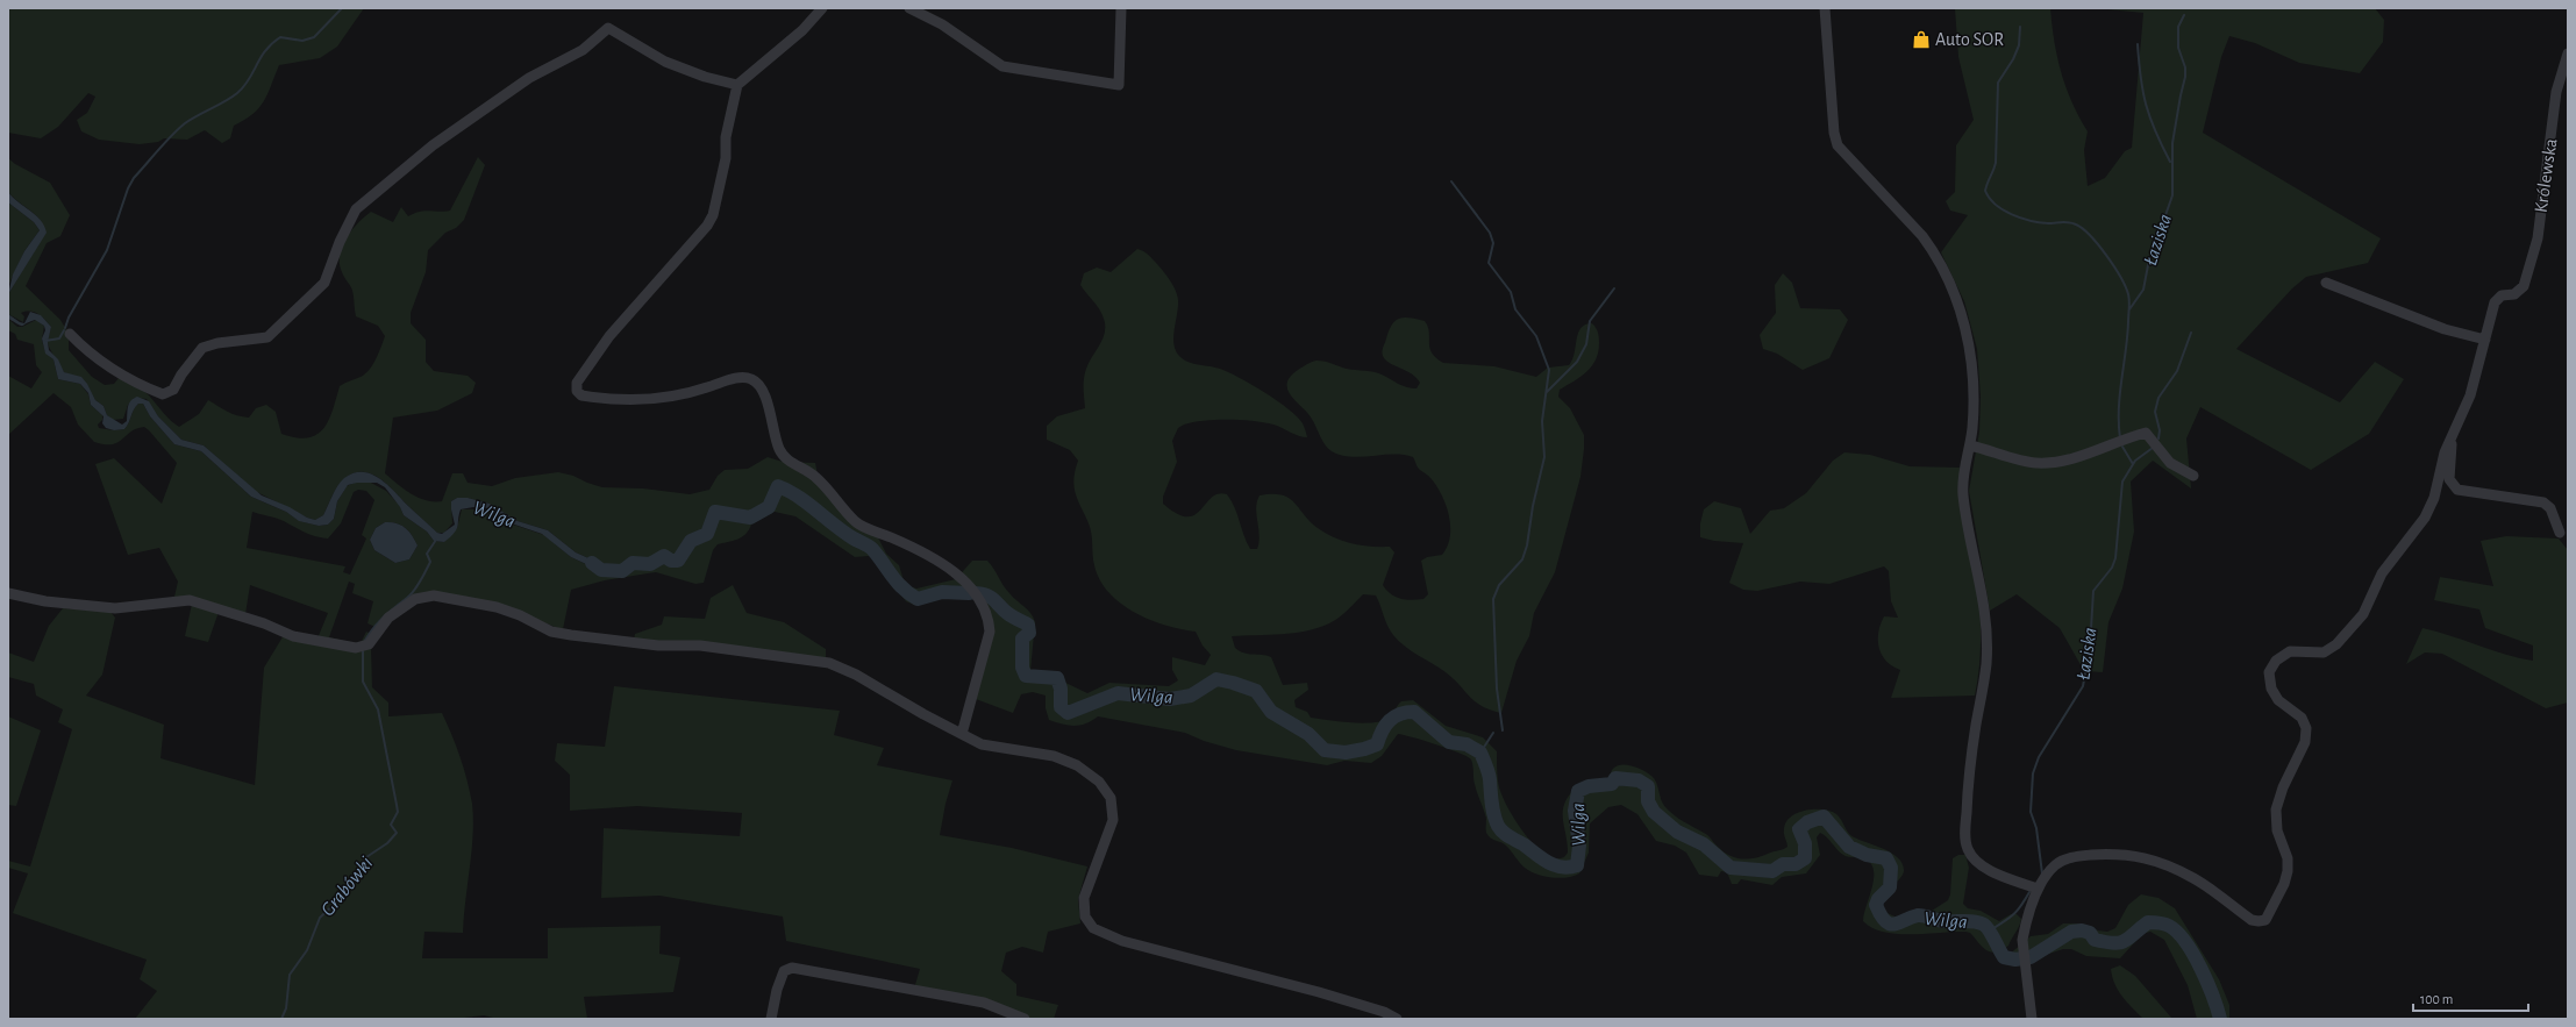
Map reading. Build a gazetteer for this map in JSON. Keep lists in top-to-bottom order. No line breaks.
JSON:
{"streets":{"street":["Królewska"]},"water":["Łaziska","Wilga","Grabówki"],"places":{"shop":["Auto SOR"]},"scale_bar":"100 m"}
